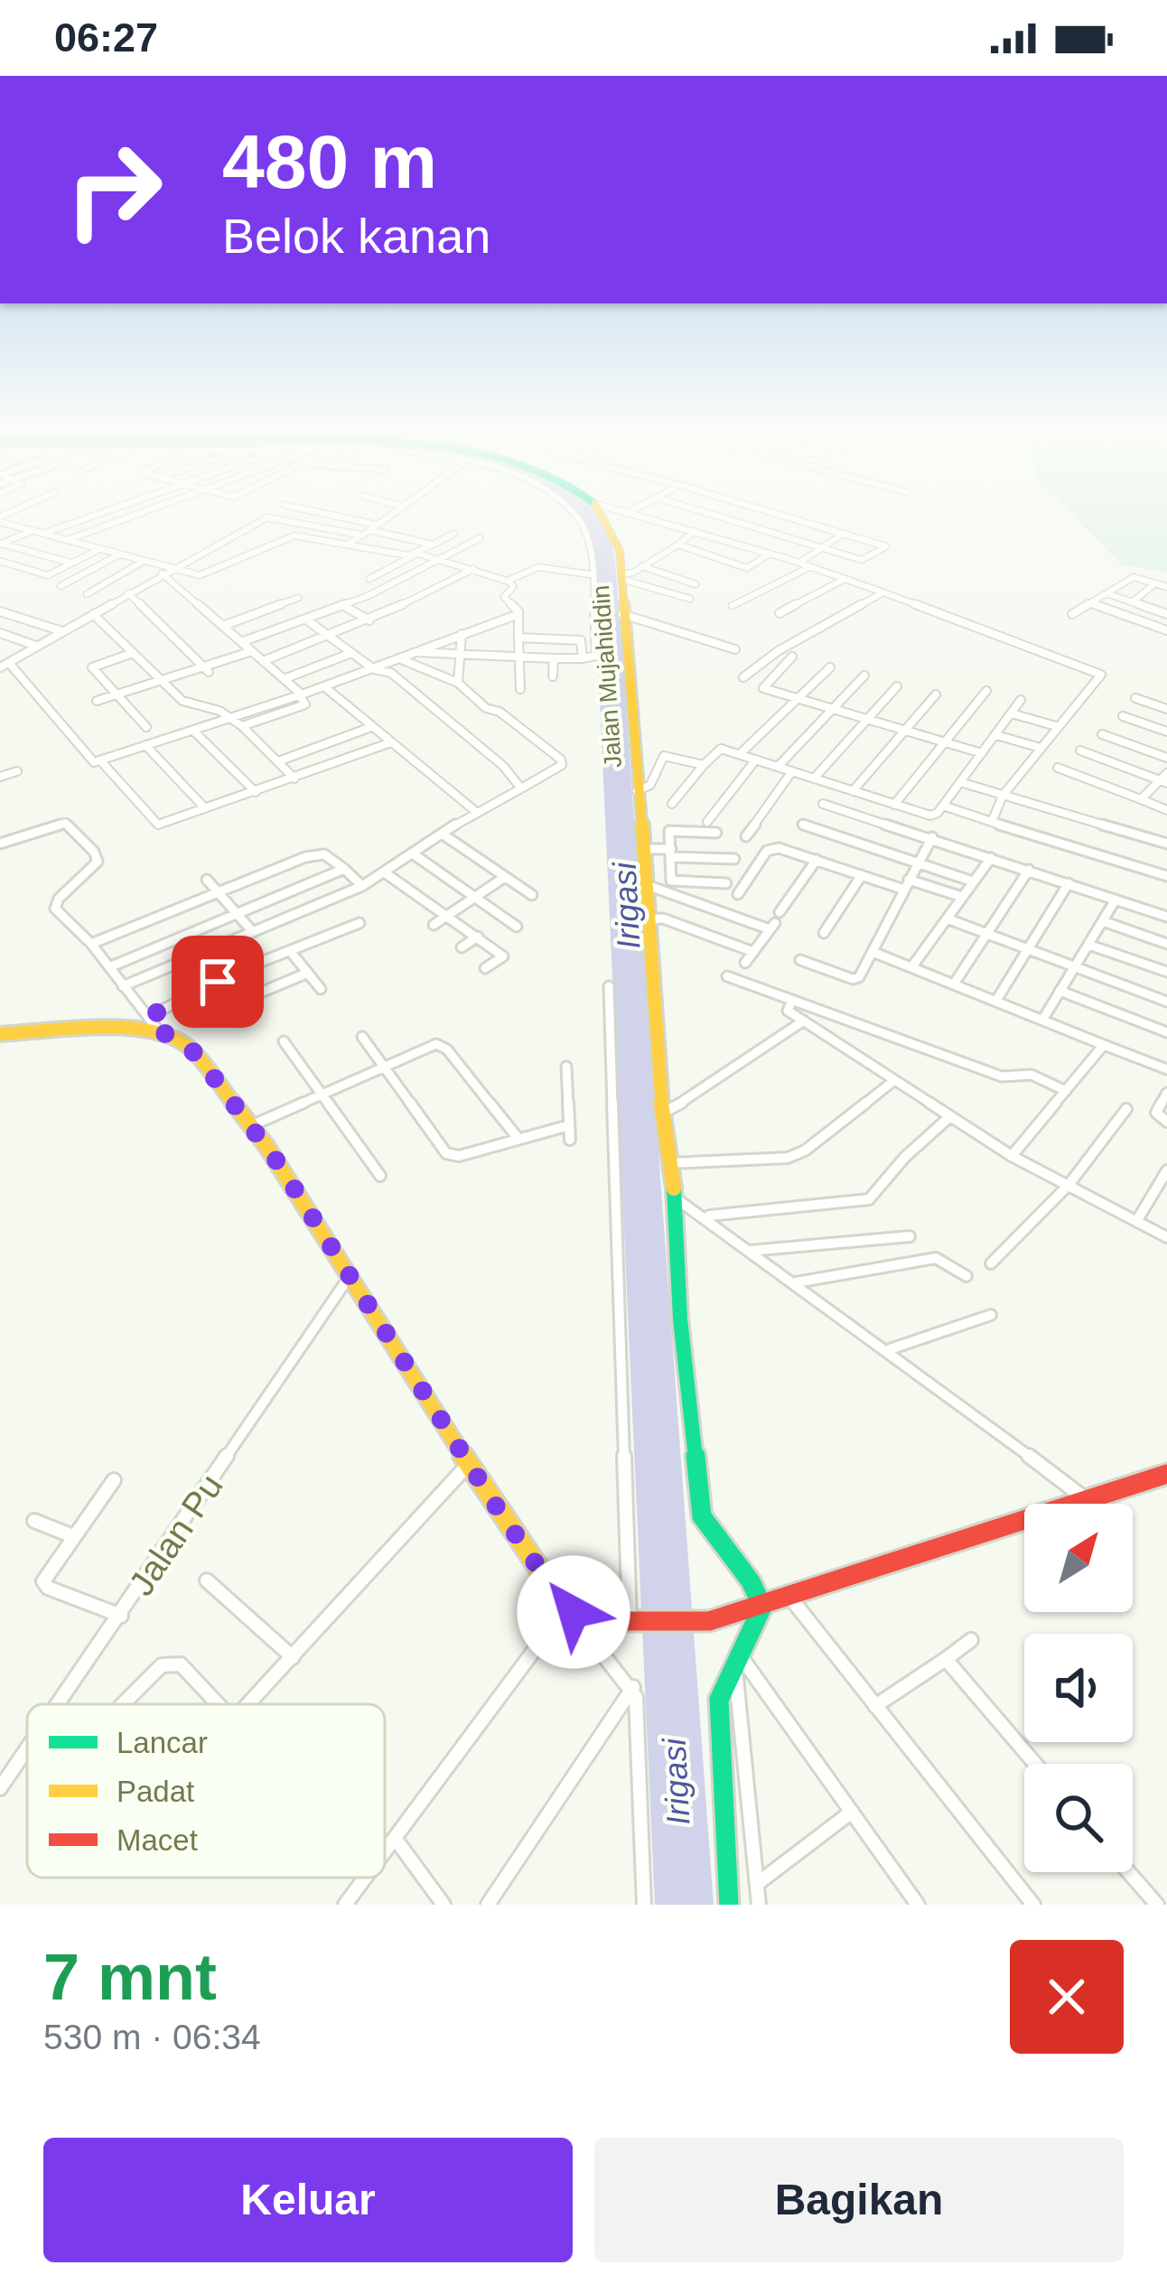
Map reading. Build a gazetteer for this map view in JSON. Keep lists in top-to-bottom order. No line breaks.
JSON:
{"streets":{"street":["Jalan Mujahiddin","Jalan Pu"]},"water":["Irigasi"],"legend":["Lancar","Padat","Macet"],"north":"top right","page":{"status":"06:27","turn":["480 m","Belok kanan"],"heading":["7 mnt","530 m · 06:34"],"buttons":["Keluar","Bagikan"]}}
